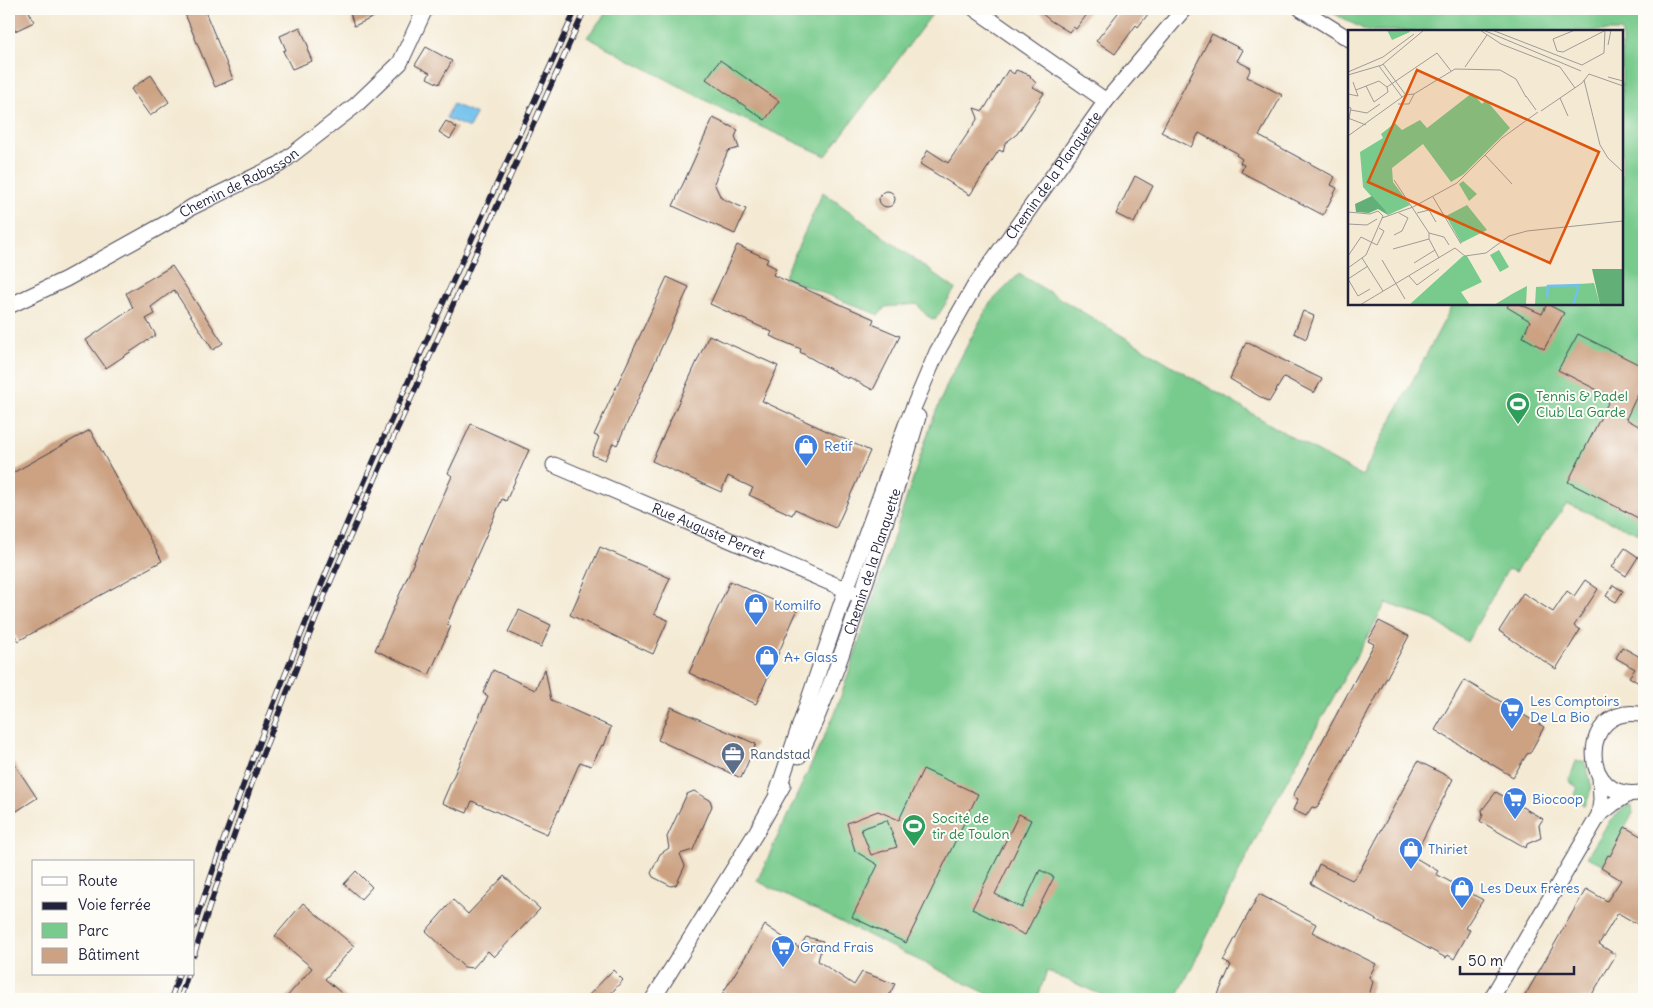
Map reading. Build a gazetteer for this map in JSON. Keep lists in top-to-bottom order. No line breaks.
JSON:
{"streets":{"street":["Chemin de la Planquette","Chemin de Rabasson","Rue Auguste Perret"]},"crossings":[["Chemin de la Planquette","Rue Auguste Perret"]],"places":{"sports":["Tennis & Padel Club La Garde","Socité de tir de Toulon"],"shop":["Retif","Komilfo","A+ Glass","Thiriet","Les Deux Frères"],"supermarket":["Les Comptoirs De La Bio","Biocoop","Grand Frais"],"office":["Randstad"]},"legend":["Route","Voie ferrée","Parc","Bâtiment"],"scale_bar":"50 m"}
